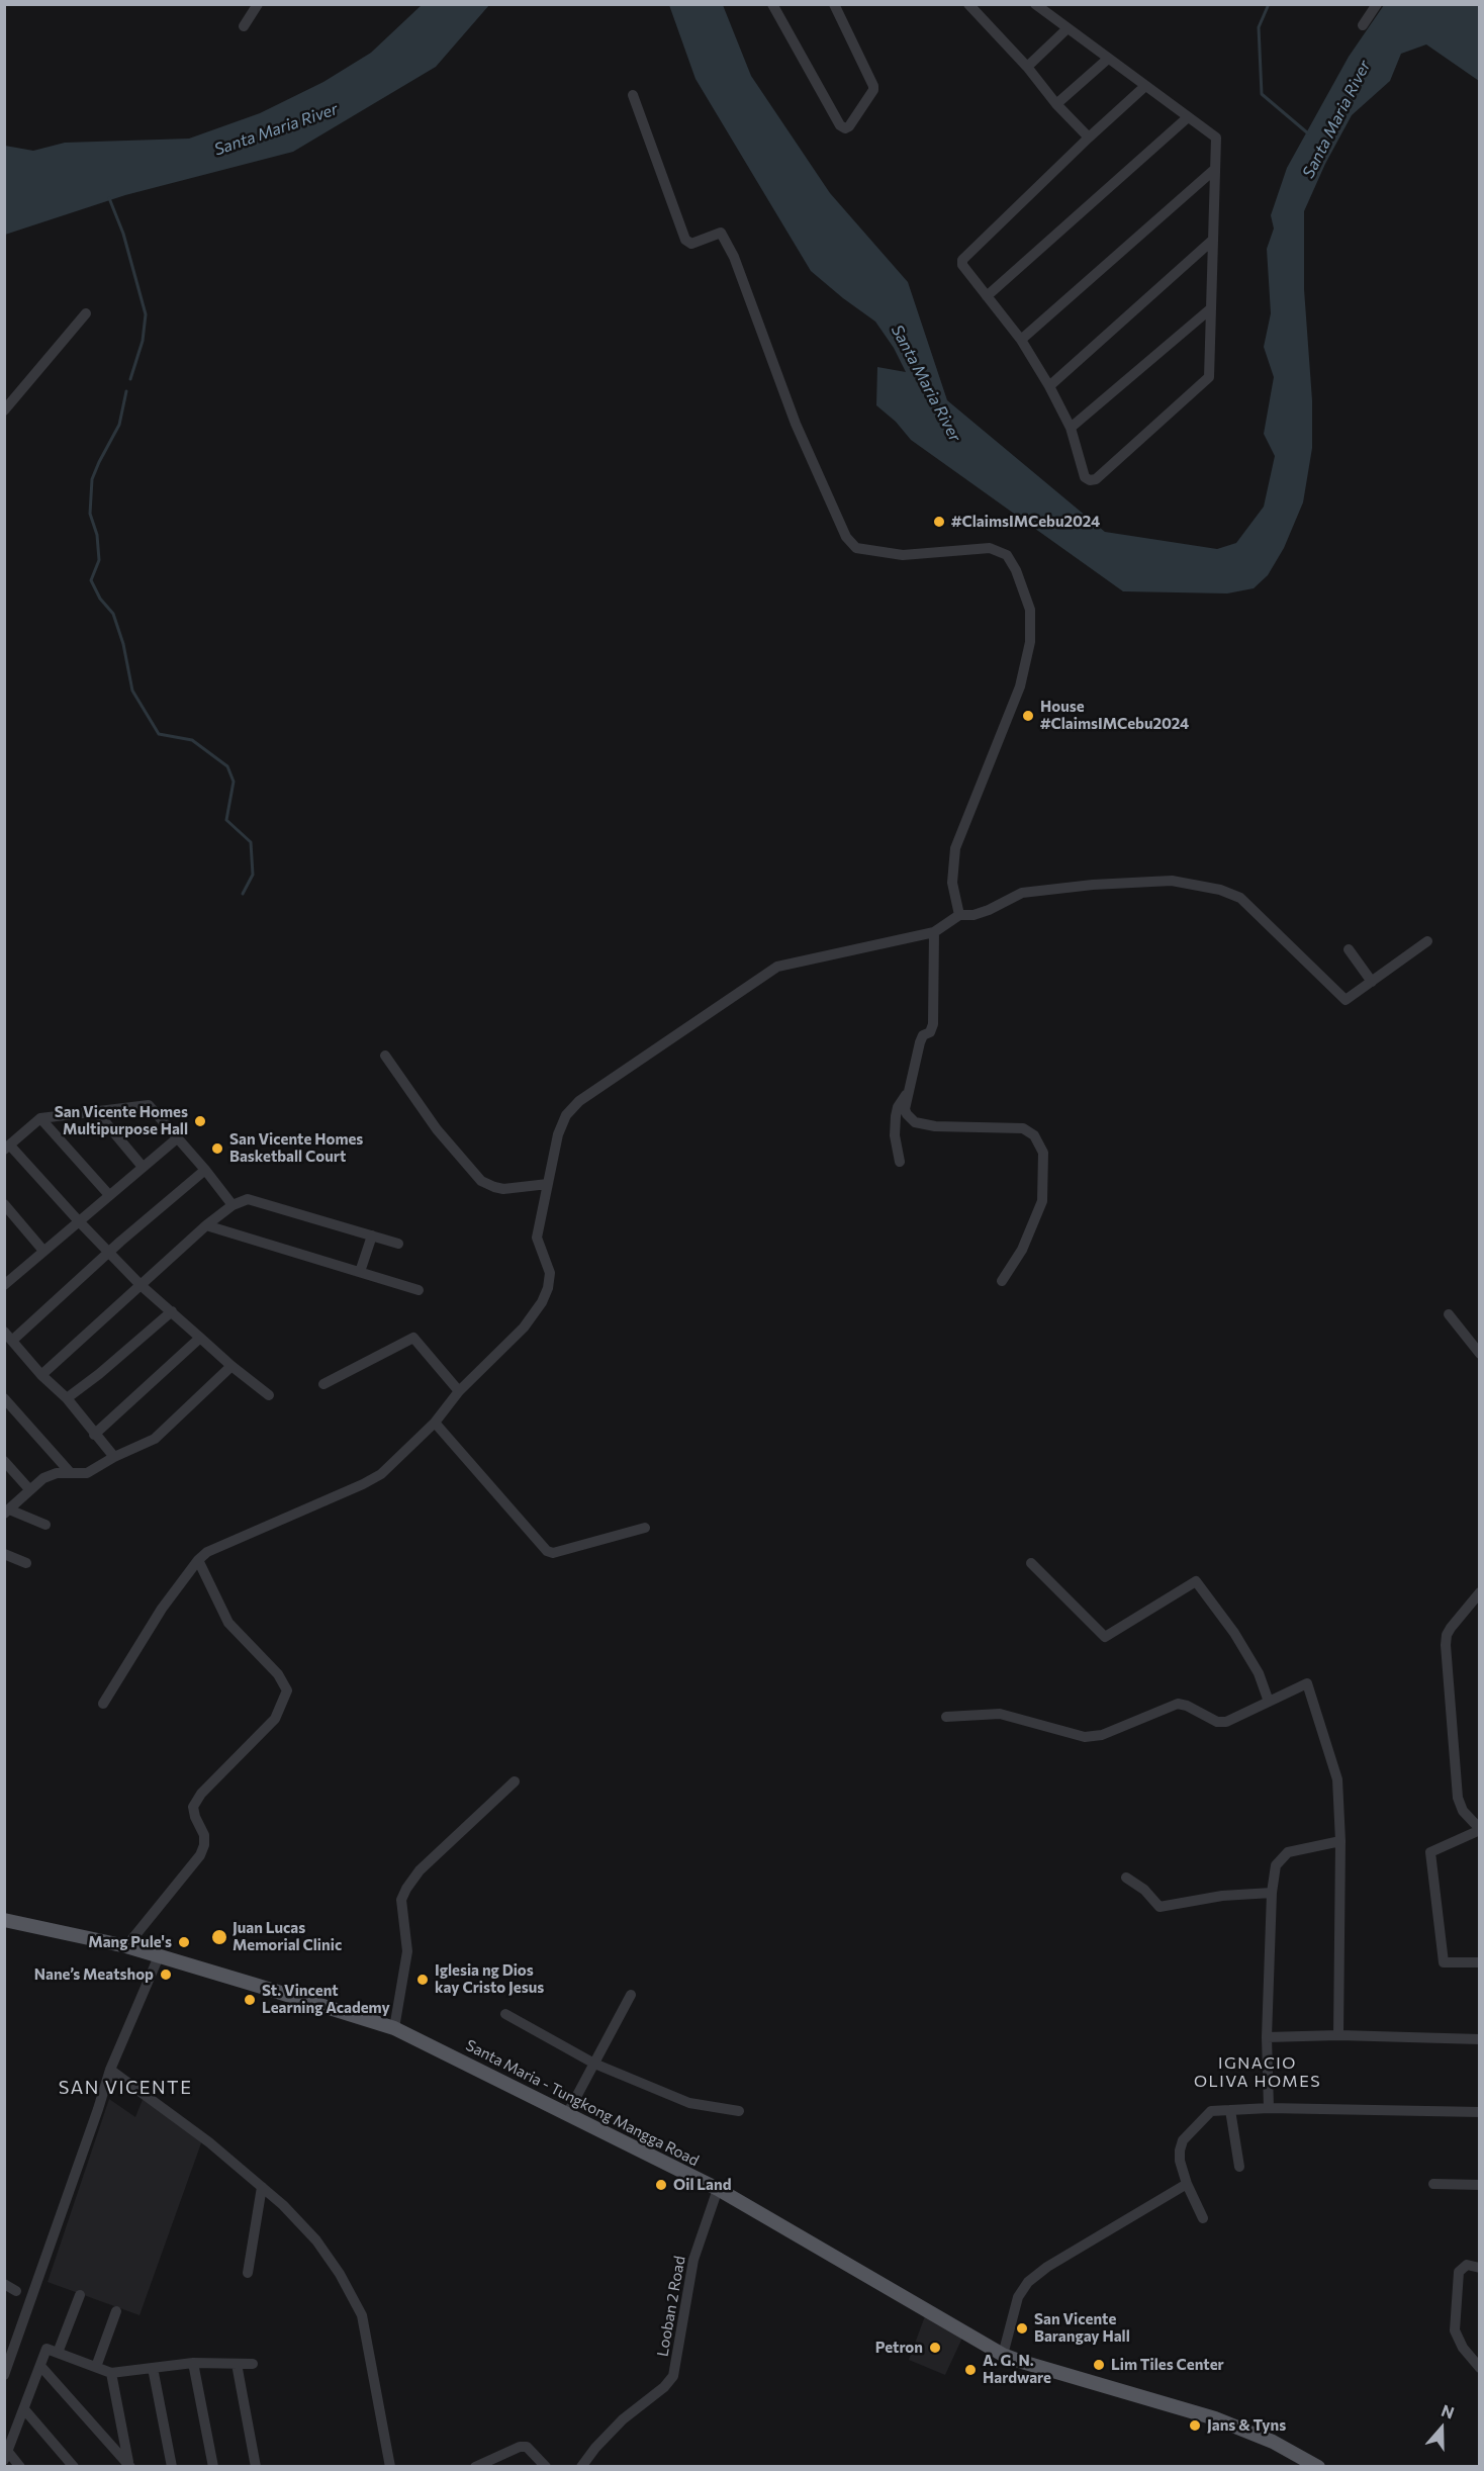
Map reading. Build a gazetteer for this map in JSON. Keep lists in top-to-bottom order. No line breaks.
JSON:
{"streets":{"main road":["Santa Maria - Tungkong Mangga Road"],"street":["Looban 2 Road"]},"crossings":[["Santa Maria - Tungkong Mangga Road","Looban 2 Road"]],"districts":["IGNACIO OLIVA HOMES","SAN VICENTE"],"water":["Santa Maria River"],"places":["#ClaimsIMCebu2024","House #ClaimsIMCebu2024","San Vicente Homes Multipurpose Hall","San Vicente Homes Basketball Court","Juan Lucas Memorial Clinic","Mang Pule's","Nane’s Meatshop","Iglesia ng Dios kay Cristo Jesus","St. Vincent Learning Academy","Oil Land","San Vicente Barangay Hall","Petron","Lim Tiles Center","A. G. N. Hardware","Jans & Tyns"],"north":"top"}
